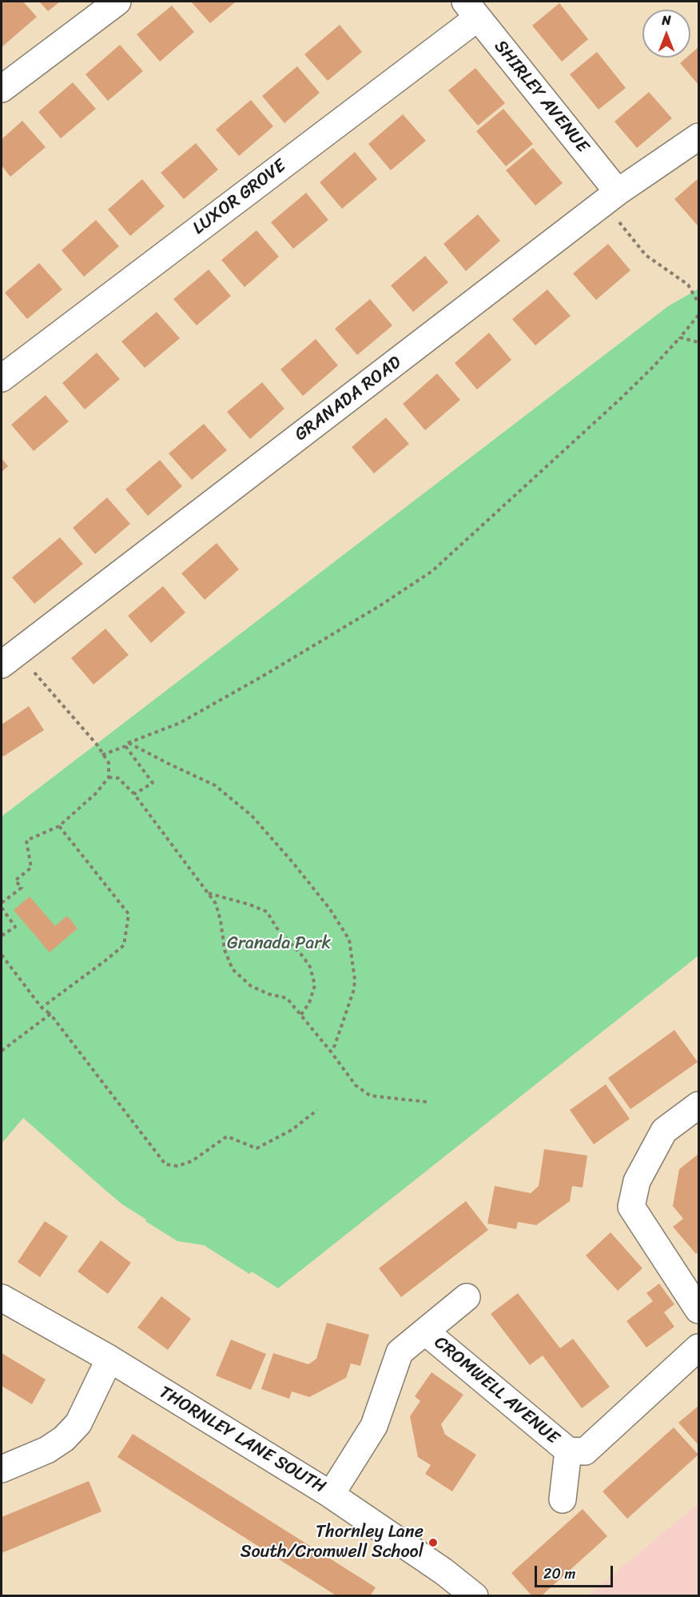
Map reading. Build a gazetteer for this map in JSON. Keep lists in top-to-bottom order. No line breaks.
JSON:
{"streets":{"street":["SHIRLEY AVENUE","LUXOR GROVE","GRANADA ROAD","CROMWELL AVENUE","THORNLEY LANE SOUTH"]},"crossings":[["SHIRLEY AVENUE","LUXOR GROVE"],["SHIRLEY AVENUE","GRANADA ROAD"],["CROMWELL AVENUE","THORNLEY LANE SOUTH"]],"parks":["Granada Park"],"places":["Thornley Lane South/Cromwell School"],"scale_bar":"20 m","north":"top"}
